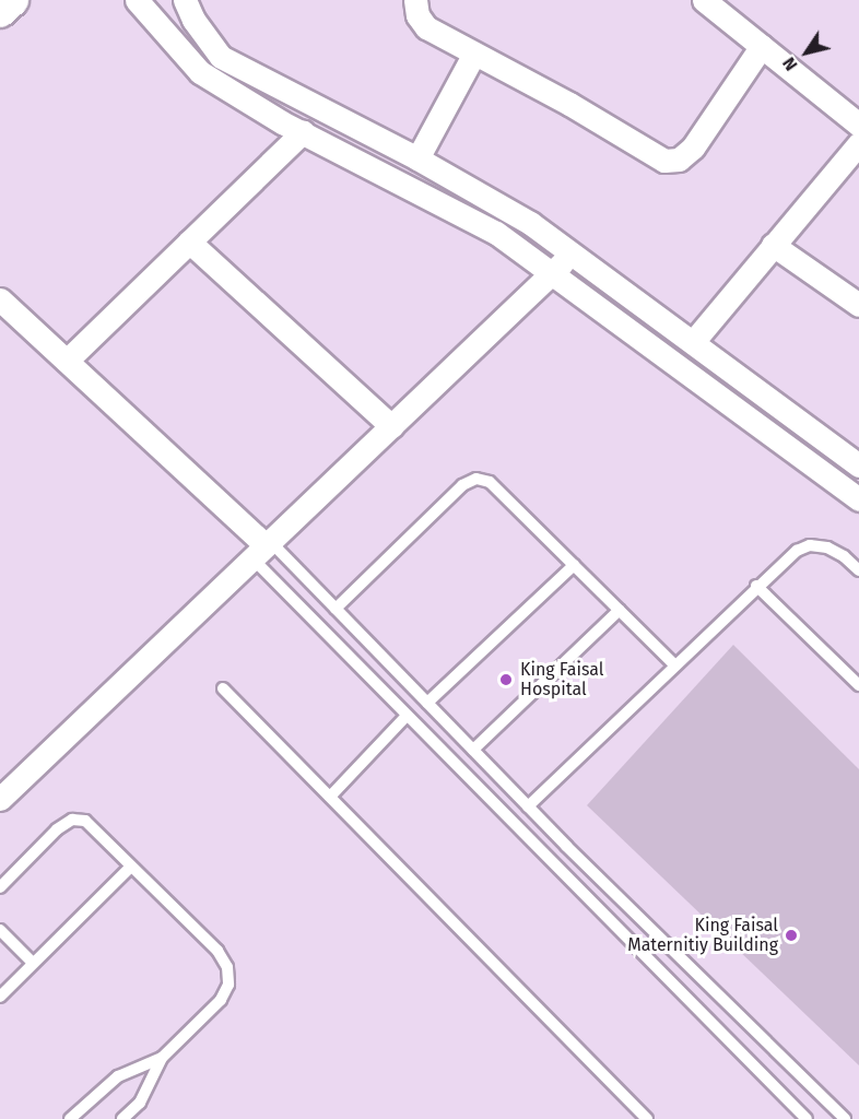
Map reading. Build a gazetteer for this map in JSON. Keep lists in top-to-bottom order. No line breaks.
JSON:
{"places":["King Faisal Hospital","King Faisal Maternitiy Building"],"north":"bottom left"}
